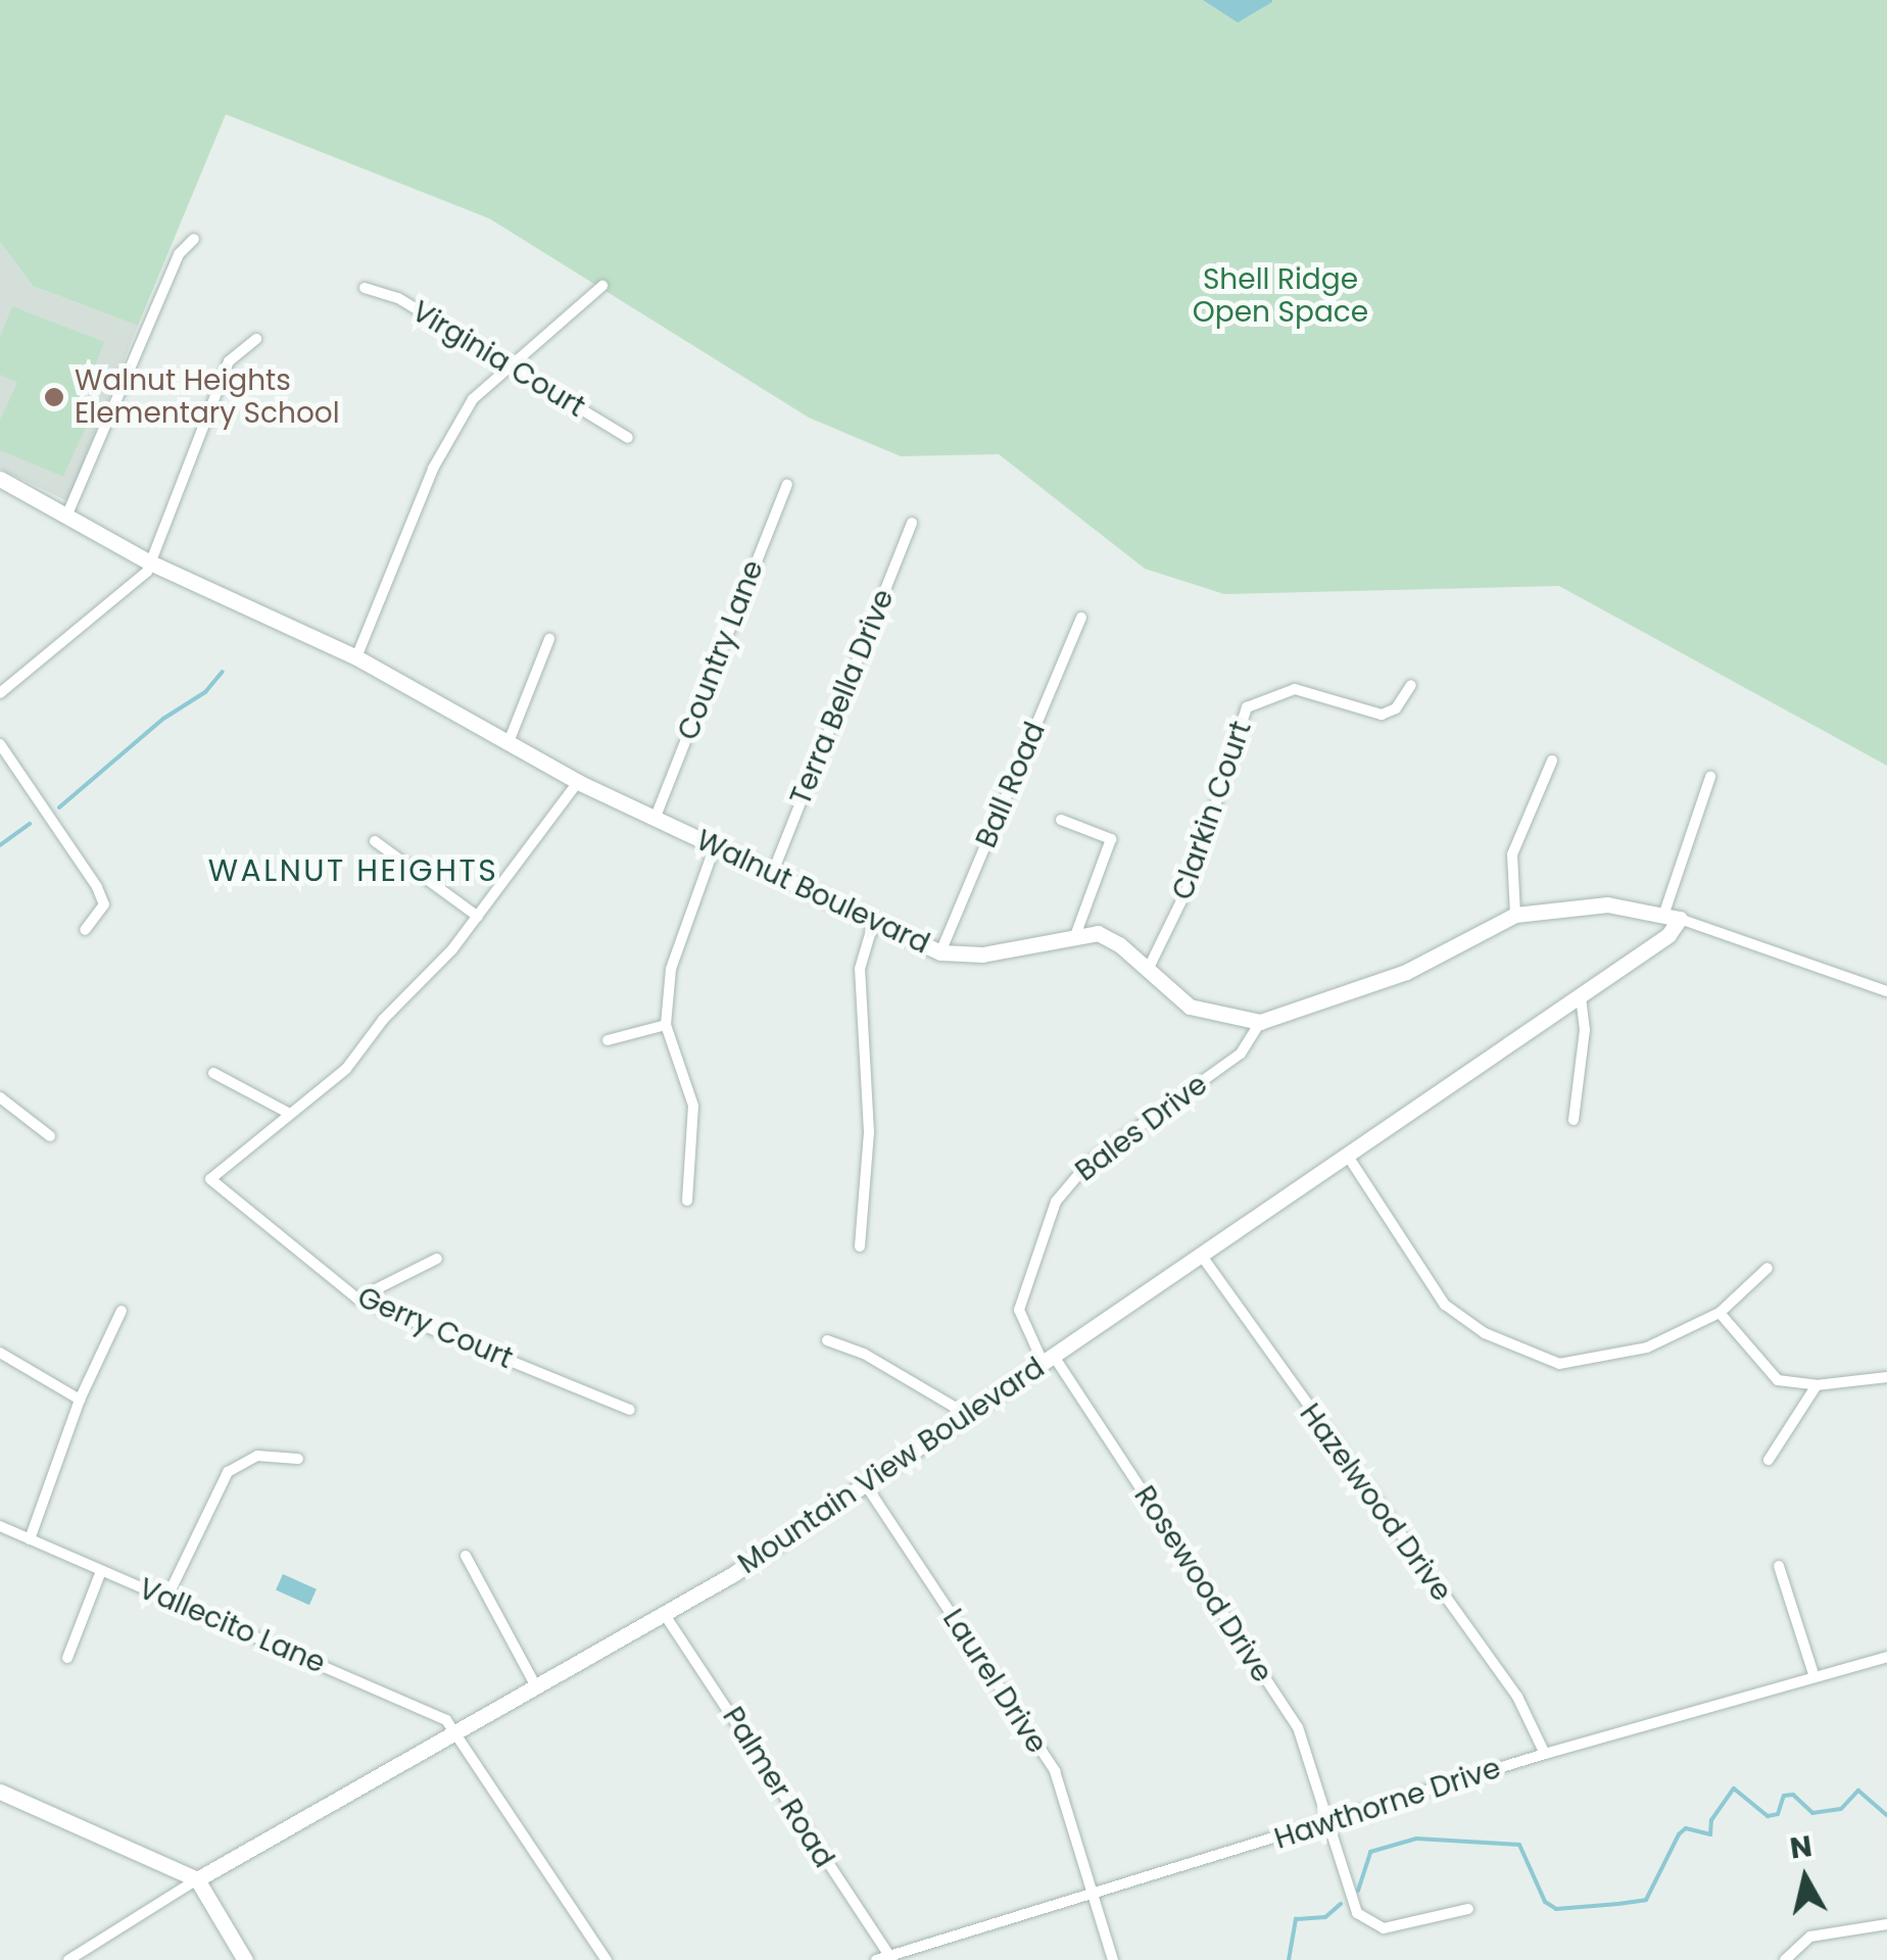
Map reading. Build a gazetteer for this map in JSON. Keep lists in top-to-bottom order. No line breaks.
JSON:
{"streets":{"street":["Virginia Court","Country Lane","Terra Bella Drive","Ball Road","Clarkin Court","Walnut Boulevard","Bales Drive","Gerry Court","Mountain View Boulevard","Hazelwood Drive","Rosewood Drive","Vallecito Lane","Laurel Drive","Palmer Road","Hawthorne Drive"]},"crossings":[["Country Lane","Walnut Boulevard"],["Terra Bella Drive","Walnut Boulevard"],["Ball Road","Walnut Boulevard"],["Bales Drive","Mountain View Boulevard"],["Bales Drive","Rosewood Drive"],["Mountain View Boulevard","Hazelwood Drive"],["Mountain View Boulevard","Rosewood Drive"],["Mountain View Boulevard","Vallecito Lane"],["Mountain View Boulevard","Laurel Drive"],["Mountain View Boulevard","Palmer Road"],["Hazelwood Drive","Hawthorne Drive"],["Rosewood Drive","Hawthorne Drive"],["Laurel Drive","Hawthorne Drive"],["Palmer Road","Hawthorne Drive"]],"districts":["WALNUT HEIGHTS"],"parks":["Shell Ridge Open Space"],"places":["Walnut Heights Elementary School"],"north":"top"}
